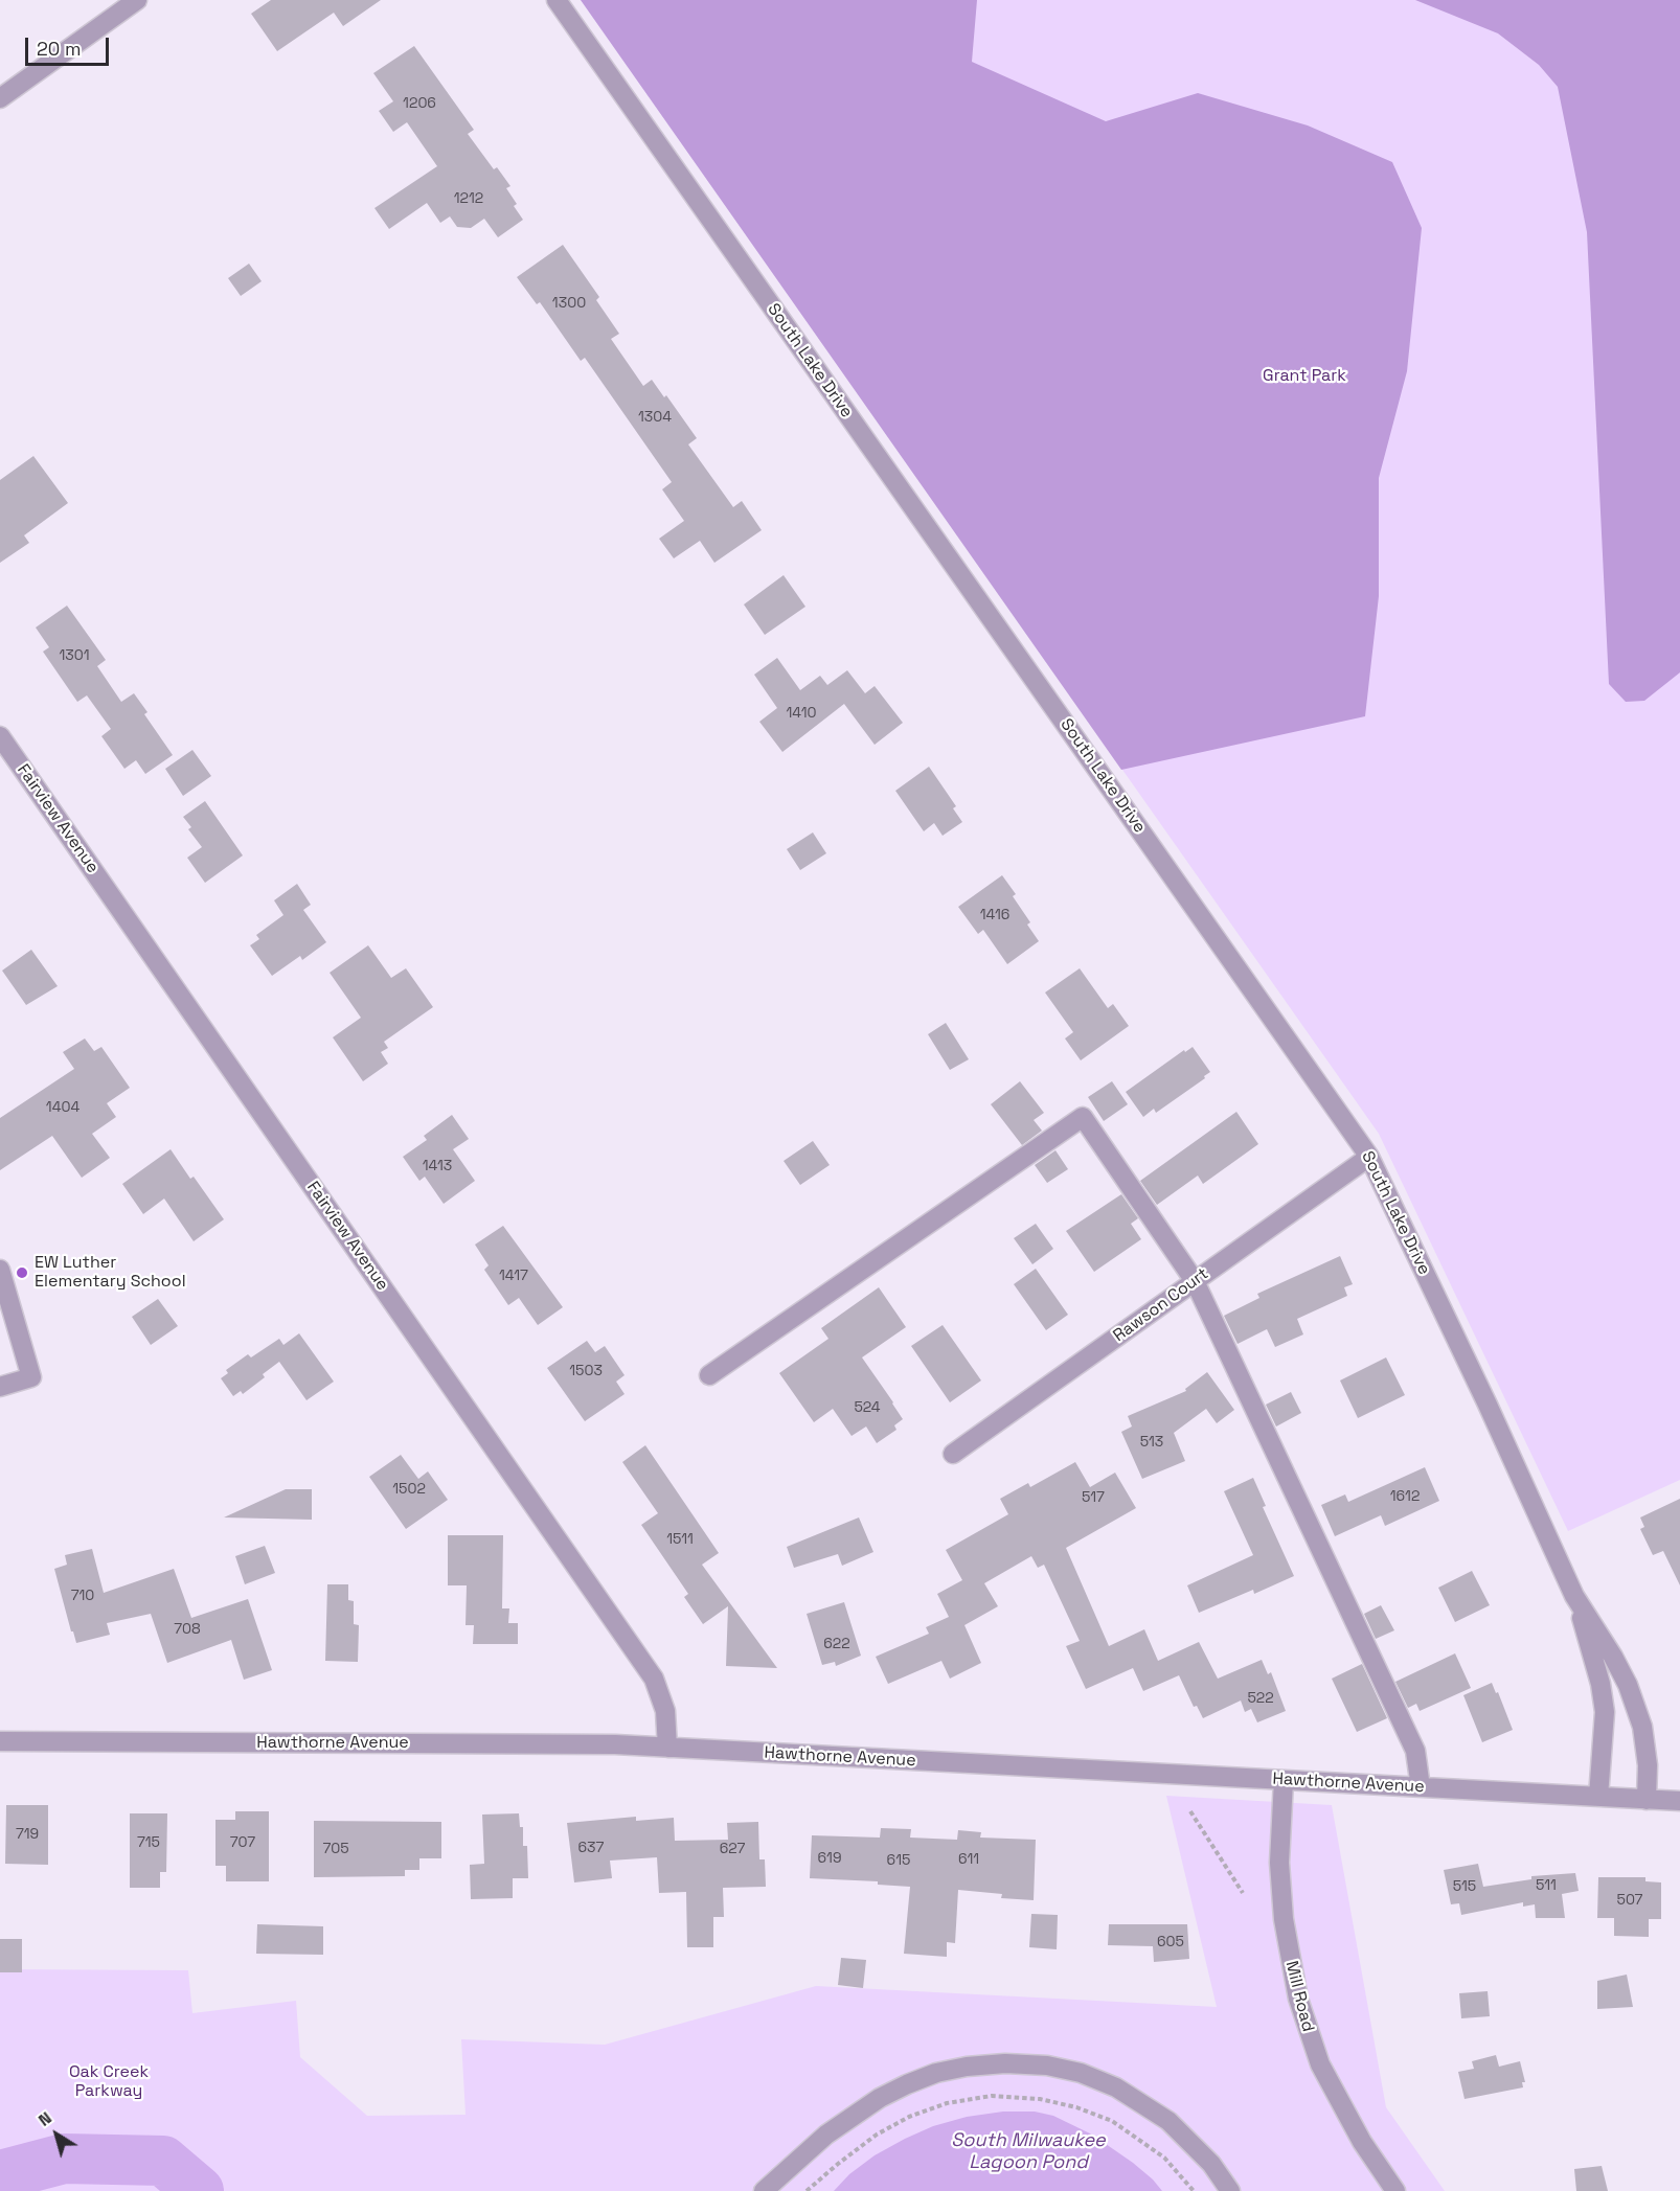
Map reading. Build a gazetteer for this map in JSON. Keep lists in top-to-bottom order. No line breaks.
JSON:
{"streets":{"street":["South Lake Drive","Fairview Avenue","Rawson Court","Hawthorne Avenue","Mill Road"]},"crossings":[["South Lake Drive","Rawson Court"],["South Lake Drive","Hawthorne Avenue"],["Fairview Avenue","Hawthorne Avenue"],["Hawthorne Avenue","Mill Road"]],"water":["South Milwaukee Lagoon Pond"],"parks":["Grant Park","Oak Creek Parkway"],"places":["EW Luther Elementary School"],"house_numbers":["1206","1212","1300","1304","1301","1410","1416","1404","1413","1417","1503","524","513","1502","1612","517","1511","710","708","622","522","719","715","707","637","705","627","619","611","615","511","515","507","605"],"scale_bar":"20 m","north":"top left"}
